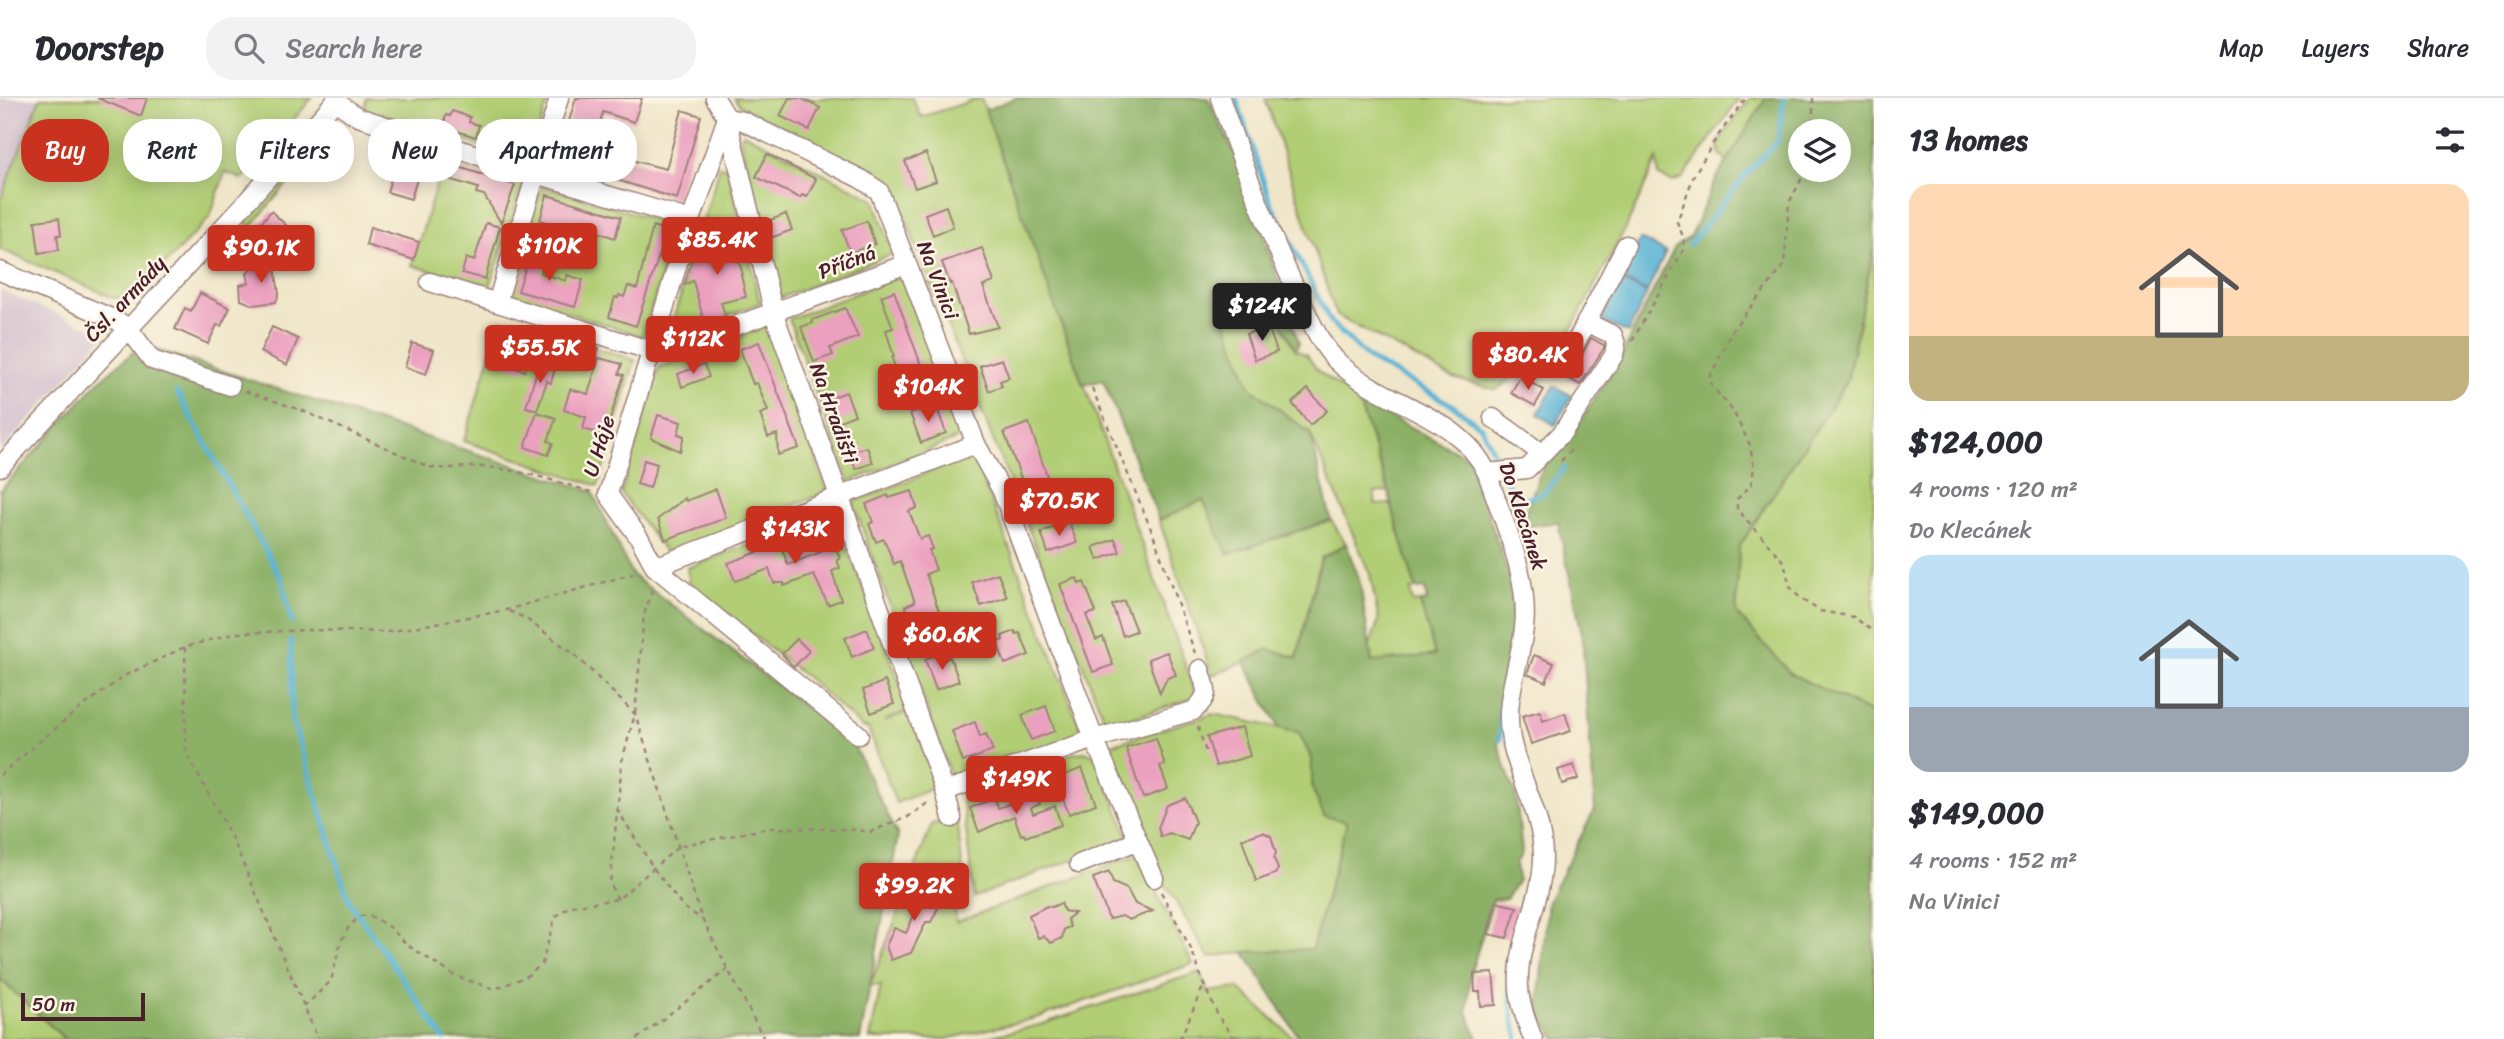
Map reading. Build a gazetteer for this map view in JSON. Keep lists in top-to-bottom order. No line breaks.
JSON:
{"streets":{"street":["Příčná","Na Vinici","Čsl. armády","Na Hradišti","U Háje","Do Klecánek"]},"crossings":[["Příčná","Na Vinici"],["Příčná","Na Hradišti"],["Příčná","U Háje"],["Na Vinici","Na Hradišti"],["Na Vinici","U Háje"],["Na Hradišti","U Háje"]],"scale_bar":"50 m","page":{"header":"Doorstep","search":"Search here","nav":["Map","Layers","Share"],"heading":"13 homes","chip":["Buy","Rent","Filters","New","Apartment"],"list":[{"name":"$124,000","note":"4 rooms · 120 m² · Do Klecánek"},{"name":"$149,000","note":"4 rooms · 152 m² · Na Vinici"}],"price":["$85.4K","$110K","$90.1K","$124K","$112K","$55.5K","$80.4K","$104K","$70.5K","$143K","$60.6K","$149K","$99.2K"],"scale":"50 m"}}
